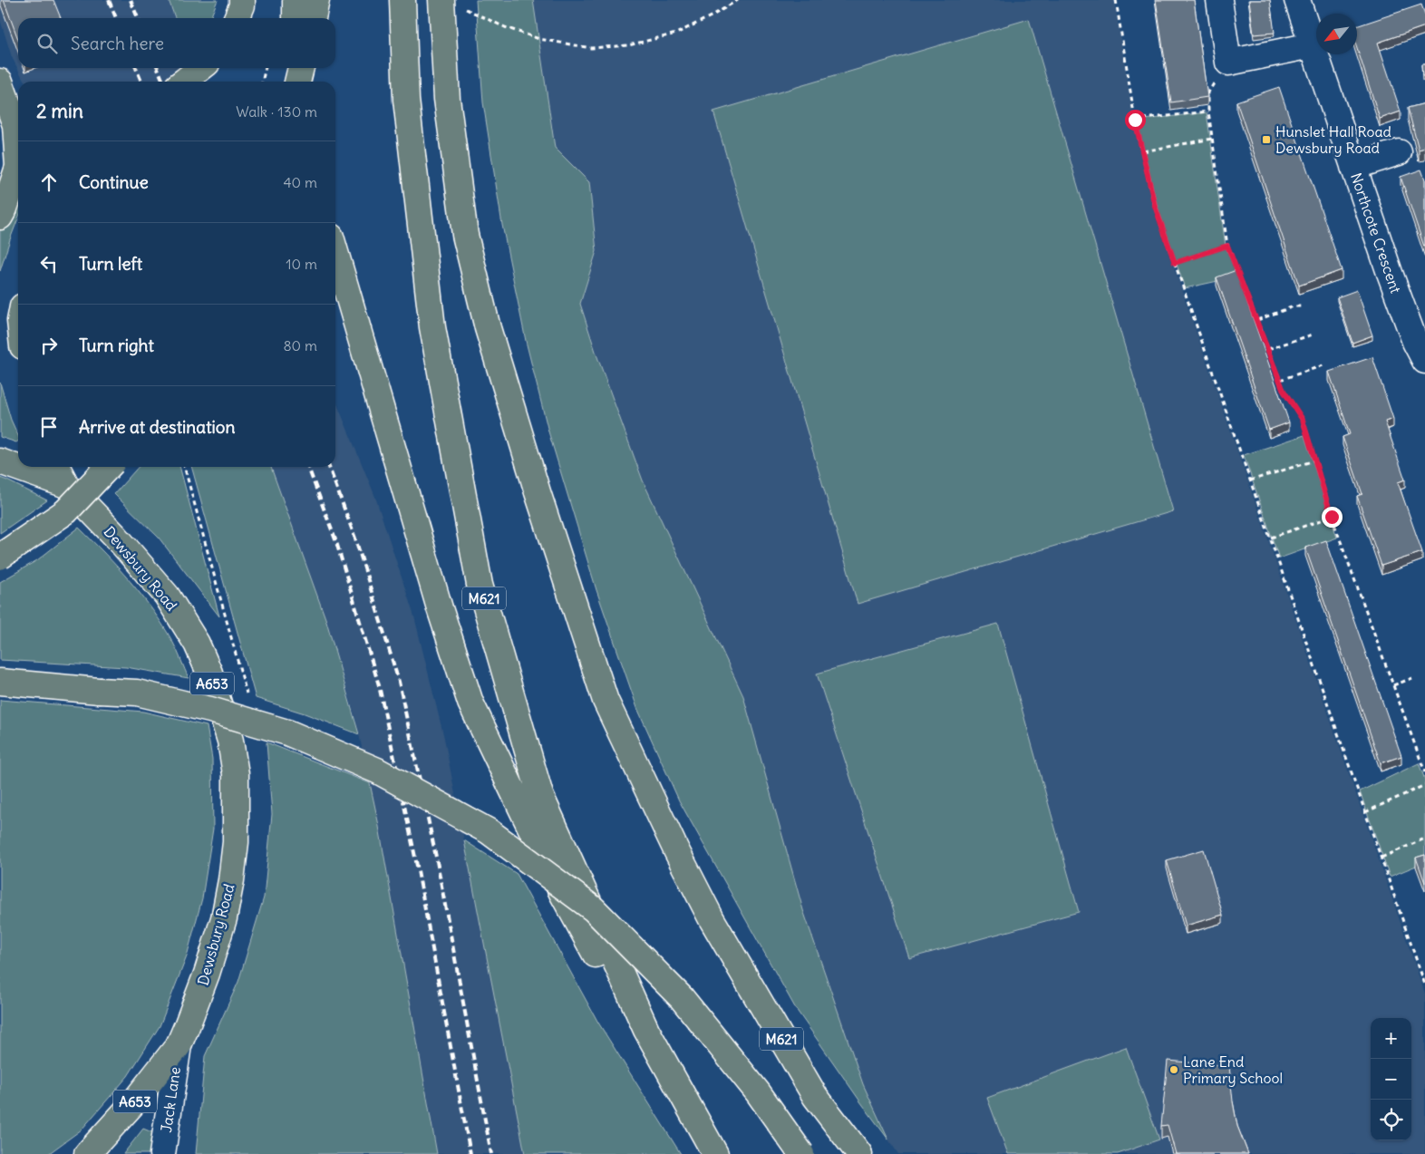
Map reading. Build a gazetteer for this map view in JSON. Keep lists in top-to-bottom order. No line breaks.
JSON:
{"streets":{"main road":["Dewsbury Road","M621","A653"],"street":["Northcote Crescent","Jack Lane"]},"crossings":[["Dewsbury Road","A653"],["Dewsbury Road","Jack Lane"]],"places":{"transit":["Hunslet Hall Road Dewsbury Road"],"other":["Lane End Primary School"]},"north":"bottom left","page":{"search":"Search here","heading":["2 min","Walk · 130 m"],"list":[["Continue","40 m"],["Turn left","10 m"],["Turn right","80 m"],"Arrive at destination"],"map_buttons":["+","−"]}}
